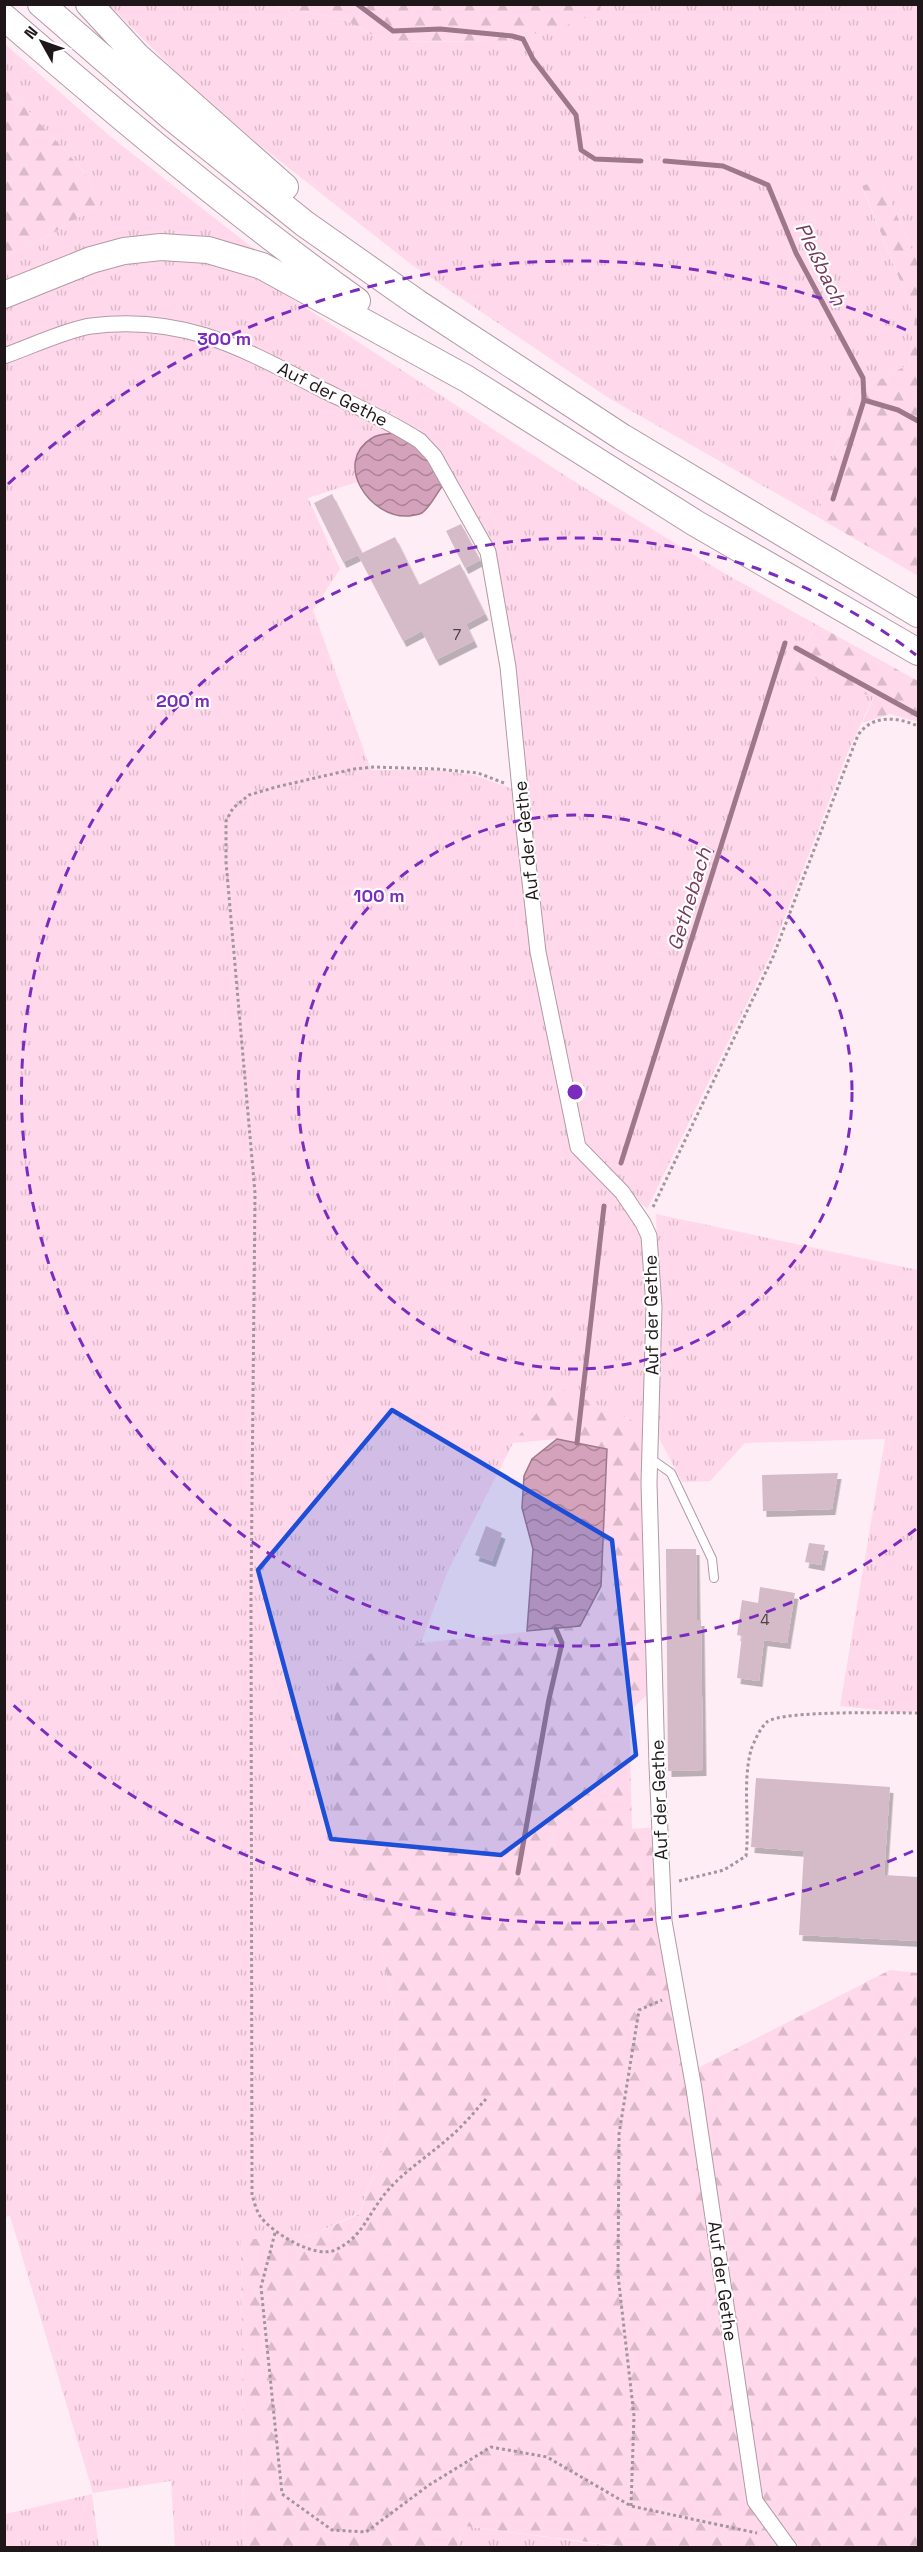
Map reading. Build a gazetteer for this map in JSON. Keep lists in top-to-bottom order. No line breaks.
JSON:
{"streets":{"street":["Auf der Gethe"]},"water":["Pleßbach","Gethebach"],"house_numbers":["7","4"],"north":"top left","rings":["300 m","200 m","100 m"]}
